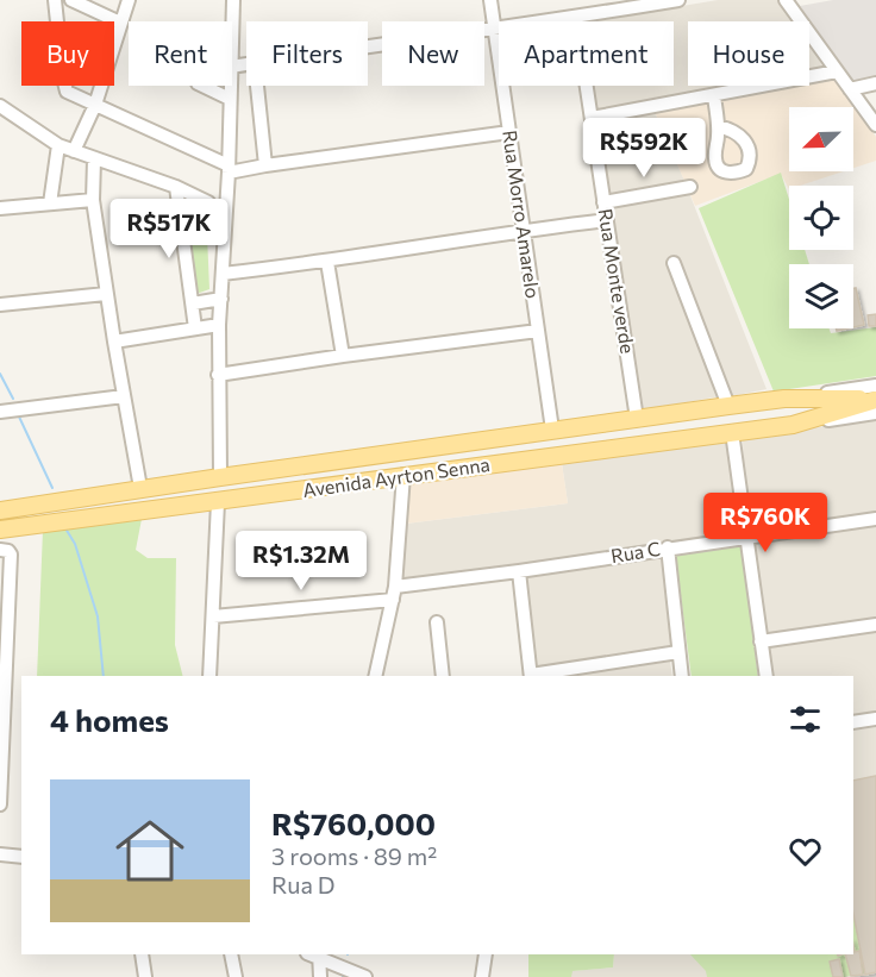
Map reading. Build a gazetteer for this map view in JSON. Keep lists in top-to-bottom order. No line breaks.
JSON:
{"streets":{"main road":["Avenida Ayrton Senna"],"street":["Rua Morro Amarelo","Rua Monte verde","Rua C"]},"crossings":[["Rua Morro Amarelo","Avenida Ayrton Senna"],["Rua Monte verde","Avenida Ayrton Senna"]],"north":"bottom left","page":{"chip":["Buy","Rent","Filters","New","Apartment","House"],"price":["R$592K","R$517K","R$760K","R$1.32M"],"heading":"4 homes","list":[{"name":"R$760,000","note":"3 rooms · 89 m² · Rua D"}]}}
